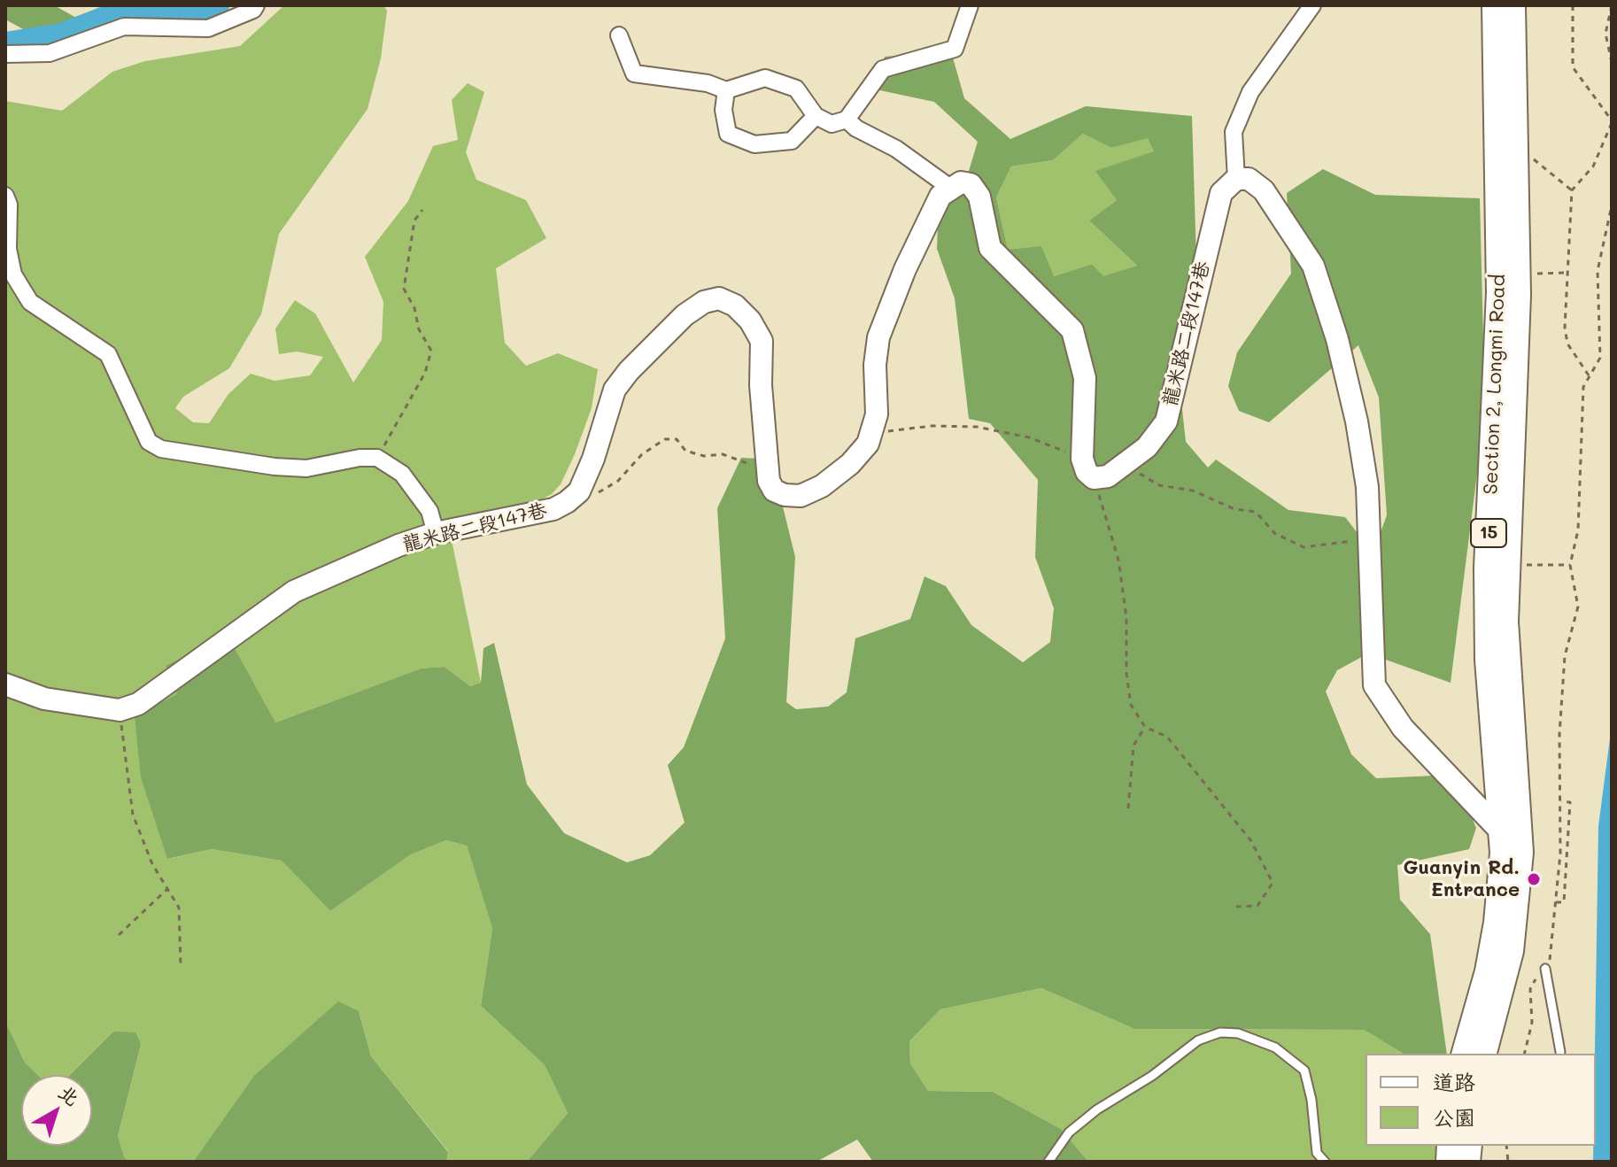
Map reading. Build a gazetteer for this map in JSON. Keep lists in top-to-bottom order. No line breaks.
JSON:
{"streets":{"main road":["Section 2, Longmi Road","15"],"street":["龍米路二段147巷"]},"places":["Guanyin Rd. Entrance"],"legend":["道路","公園"],"north":"top right"}
